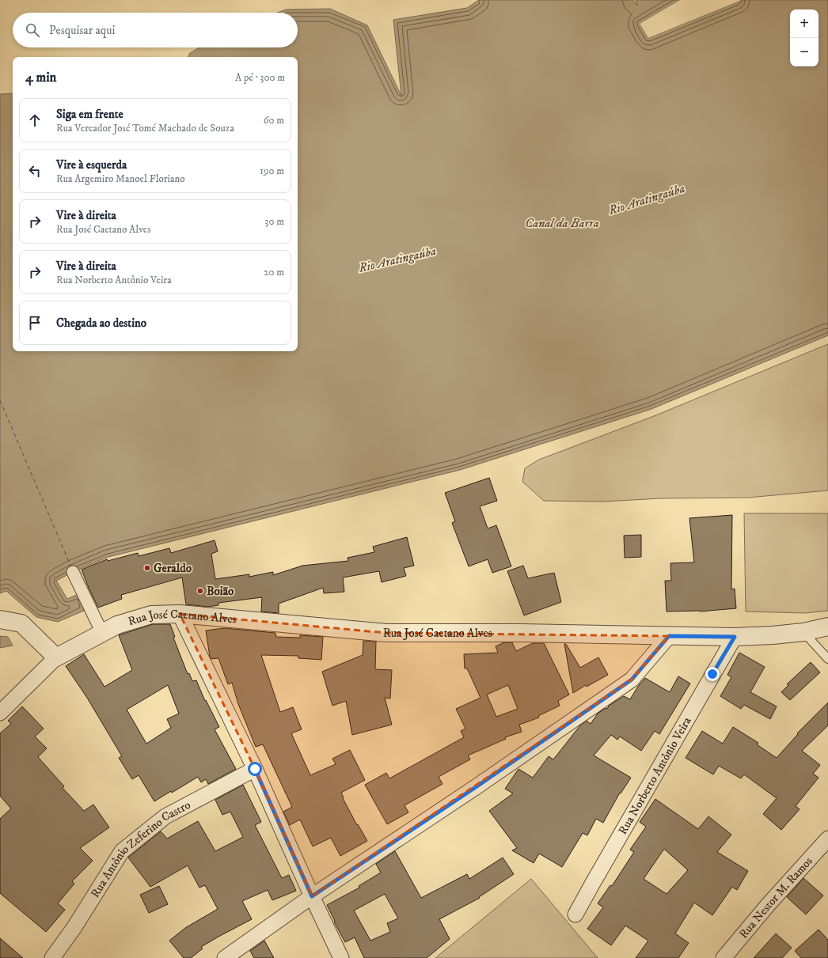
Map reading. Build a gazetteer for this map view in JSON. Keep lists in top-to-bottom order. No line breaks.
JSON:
{"streets":{"street":["Rua José Caetano Alves","Rua Norberto Antônio Veira","Rua Antônio Zeferino Castro","Rua Nestor M. Ramos"]},"crossings":[["Rua José Caetano Alves","Rua Norberto Antônio Veira"]],"water":["Rio Aratingaúba","Canal da Barra"],"places":["Geraldo","Boião"],"page":{"map_buttons":["+","−"],"search":"Pesquisar aqui","heading":["4 min","A pé · 300 m"],"list":[["Siga em frente","Rua Vereador José Tomé Machado de Souza","60 m"],["Vire à esquerda","Rua Argemiro Manoel Floriano","190 m"],["Vire à direita","Rua José Caetano Alves","30 m"],["Vire à direita","Rua Norberto Antônio Veira","20 m"],"Chegada ao destino"]}}
